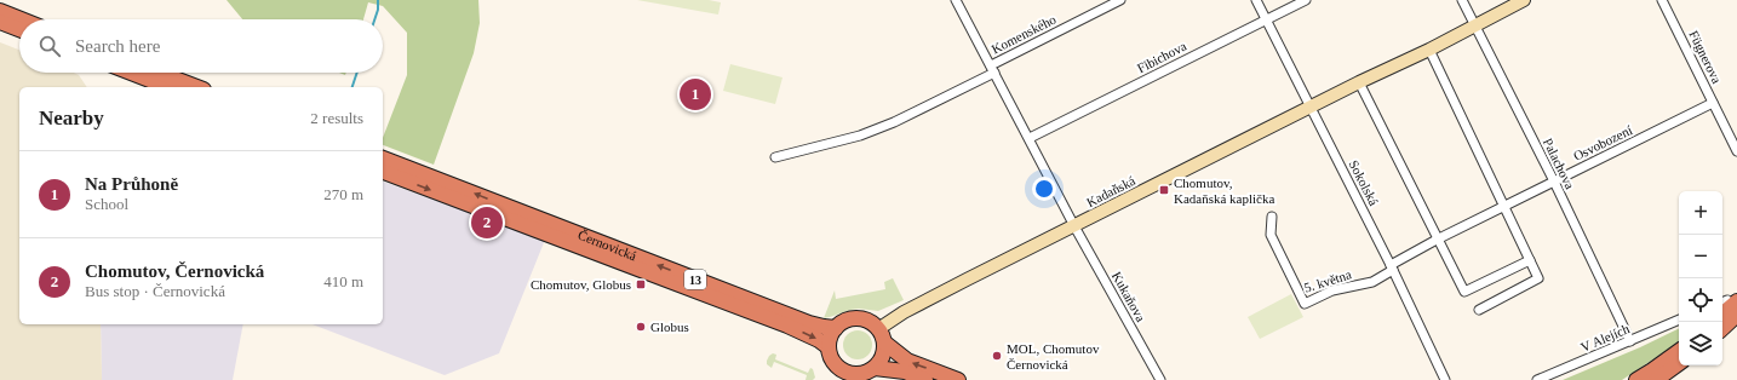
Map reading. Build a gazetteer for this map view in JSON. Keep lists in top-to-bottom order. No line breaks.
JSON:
{"streets":{"highway":["Černovická","13"],"street":["Komenského","Fibichova","Fügnerova","Osvobození","Palachova","Sokolská","Kadaňská","5. května","Kukaňova","V Alejích"]},"crossings":[["Komenského","Kukaňova"],["Fibichova","Sokolská"],["Fibichova","Kukaňova"],["Fügnerova","Osvobození"],["Osvobození","Palachova"],["Osvobození","Sokolská"],["Osvobození","5. května"],["Palachova","Kadaňská"],["Palachova","V Alejích"],["Sokolská","Kadaňská"],["Sokolská","5. května"],["Kadaňská","Černovická"],["Kadaňská","Kukaňova"]],"places":{"transit":["Chomutov, Kadaňská kaplička","Chomutov, Globus"],"other":["Globus","MOL, Chomutov Černovická"]},"page":{"search":"Search here","pins":["1","2"],"heading":["Nearby","2 results"],"list":[{"mark":"1","name":"Na Průhoně","note":"School","value":"270 m"},{"mark":"2","name":"Chomutov, Černovická","note":"Bus stop · Černovická","value":"410 m"}],"map_buttons":["+","−"]}}
